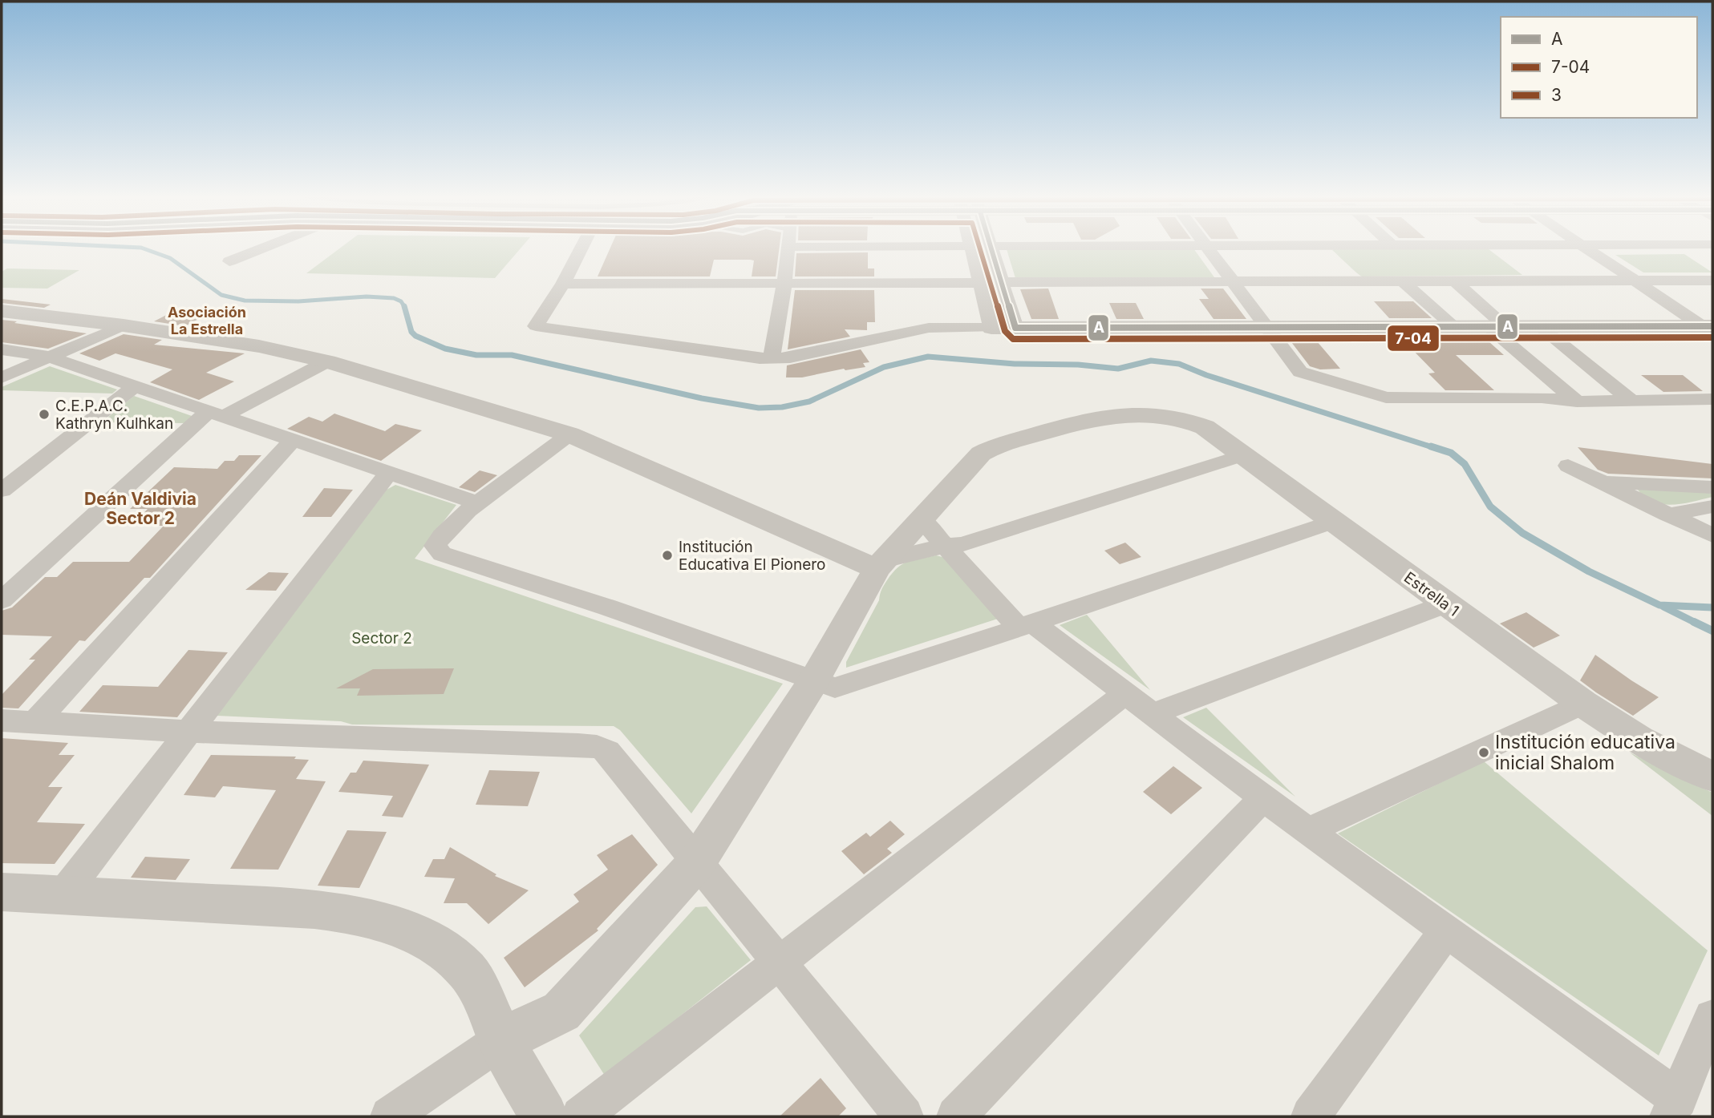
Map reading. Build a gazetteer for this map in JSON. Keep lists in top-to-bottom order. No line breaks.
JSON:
{"streets":{"street":["Estrella 1"]},"districts":["Asociación La Estrella","Deán Valdivia Sector 2"],"parks":["Sector 2"],"places":["C.E.P.A.C. Kathryn Kulhkan","Institución Educativa El Pionero","Institución educativa inicial Shalom"],"lines":["transit line A","transit line 7-04"],"legend":["A","7-04","3"]}
